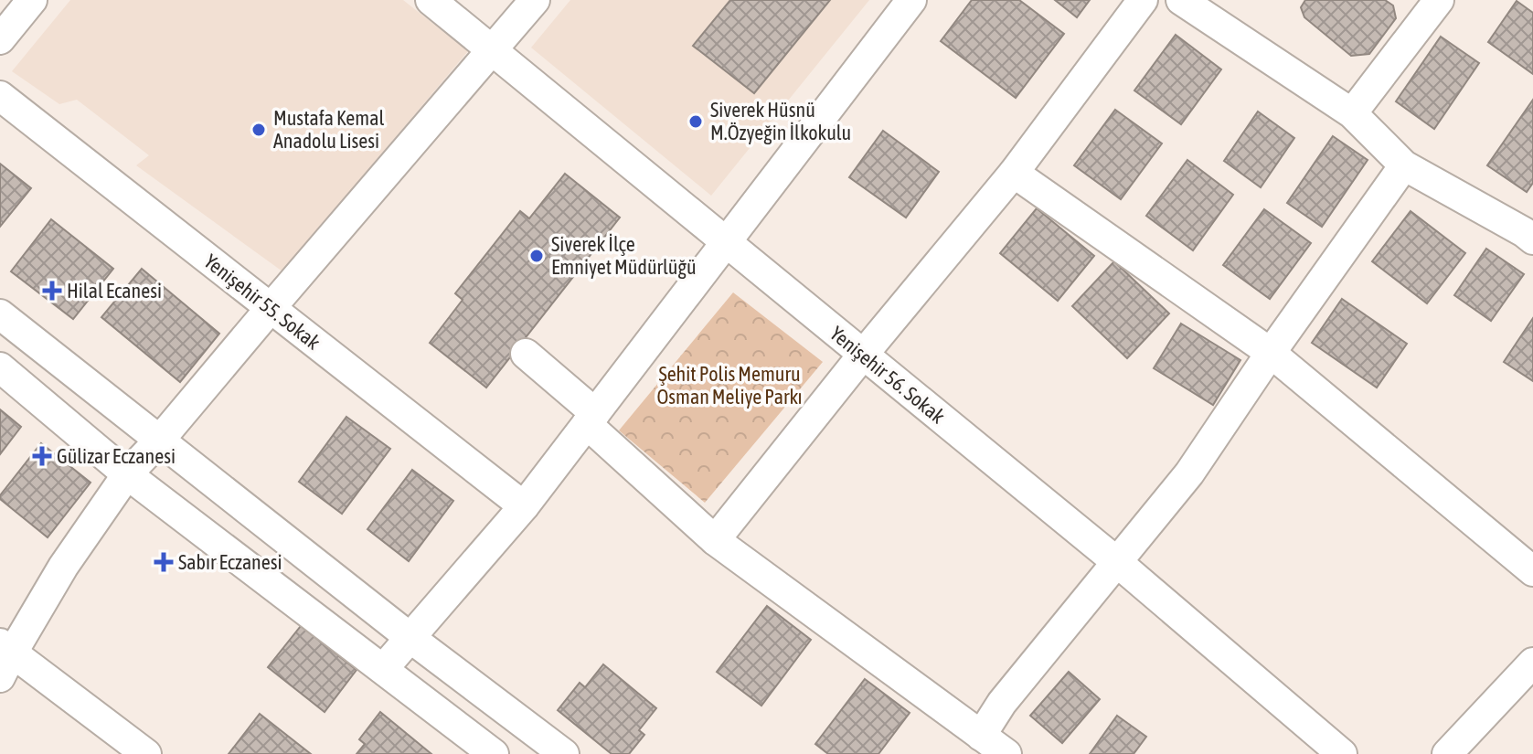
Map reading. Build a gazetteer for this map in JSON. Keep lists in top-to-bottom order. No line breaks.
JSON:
{"streets":{"street":["Yenişehir 55. Sokak","Yenişehir 56. Sokak"]},"parks":["Şehit Polis Memuru Osman Meliye Parkı"],"places":{"other":["Siverek Hüsnü M.Özyeğin İlkokulu","Mustafa Kemal Anadolu Lisesi","Siverek İlçe Emniyet Müdürlüğü"],"health":["Hilal Ecanesi","Gülizar Eczanesi","Sabır Eczanesi"]}}
